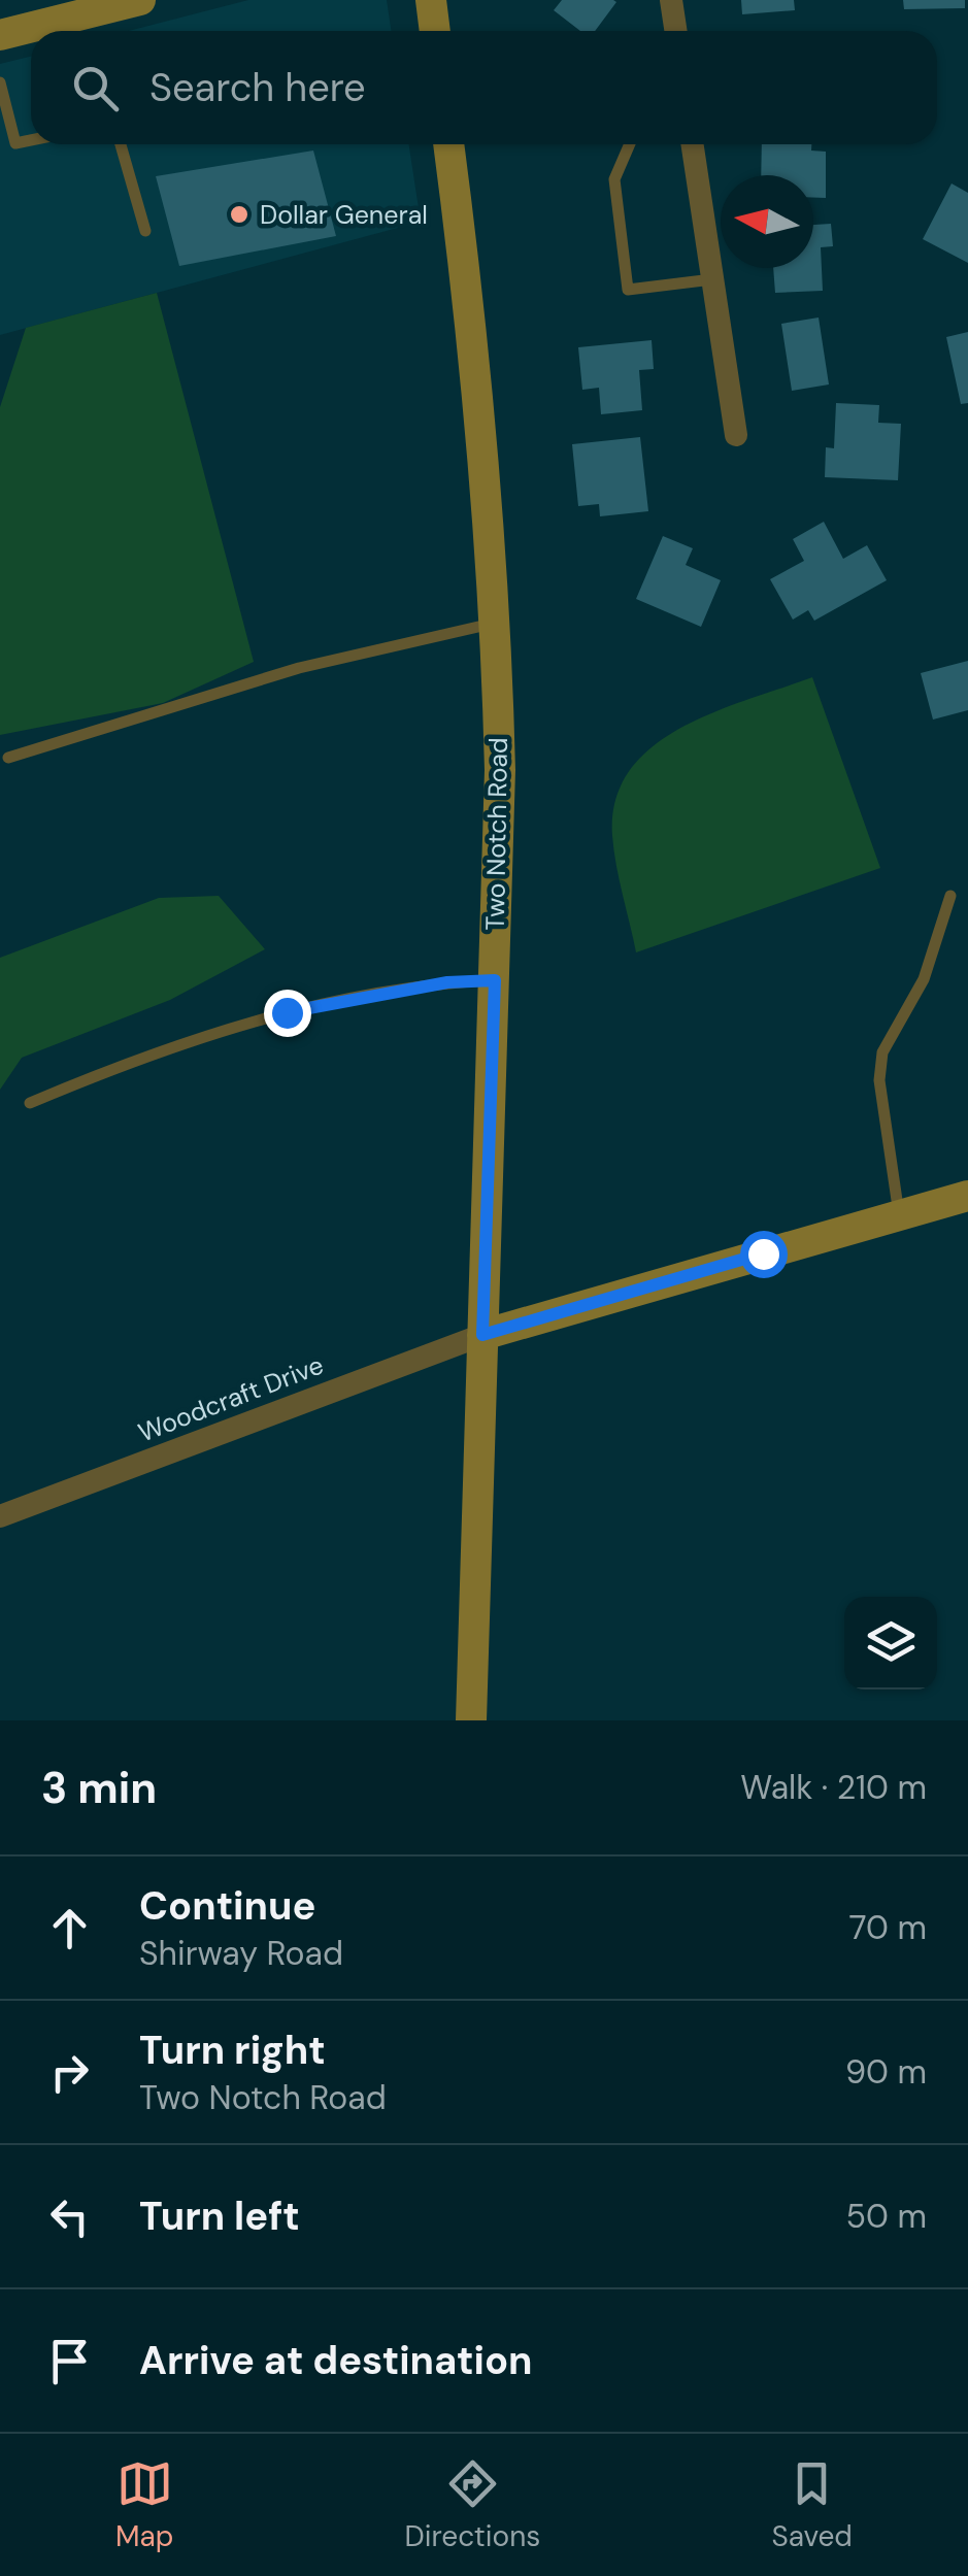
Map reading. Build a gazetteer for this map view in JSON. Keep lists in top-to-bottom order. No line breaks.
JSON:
{"streets":{"street":["Two Notch Road","Woodcraft Drive"]},"crossings":[["Two Notch Road","Woodcraft Drive"]],"places":["Dollar General"],"north":"left","page":{"search":"Search here","heading":["3 min","Walk · 210 m"],"list":[["Continue","Shirway Road","70 m"],["Turn right","Two Notch Road","90 m"],["Turn left","50 m"],"Arrive at destination"],"nav":["Map","Directions","Saved"]}}
